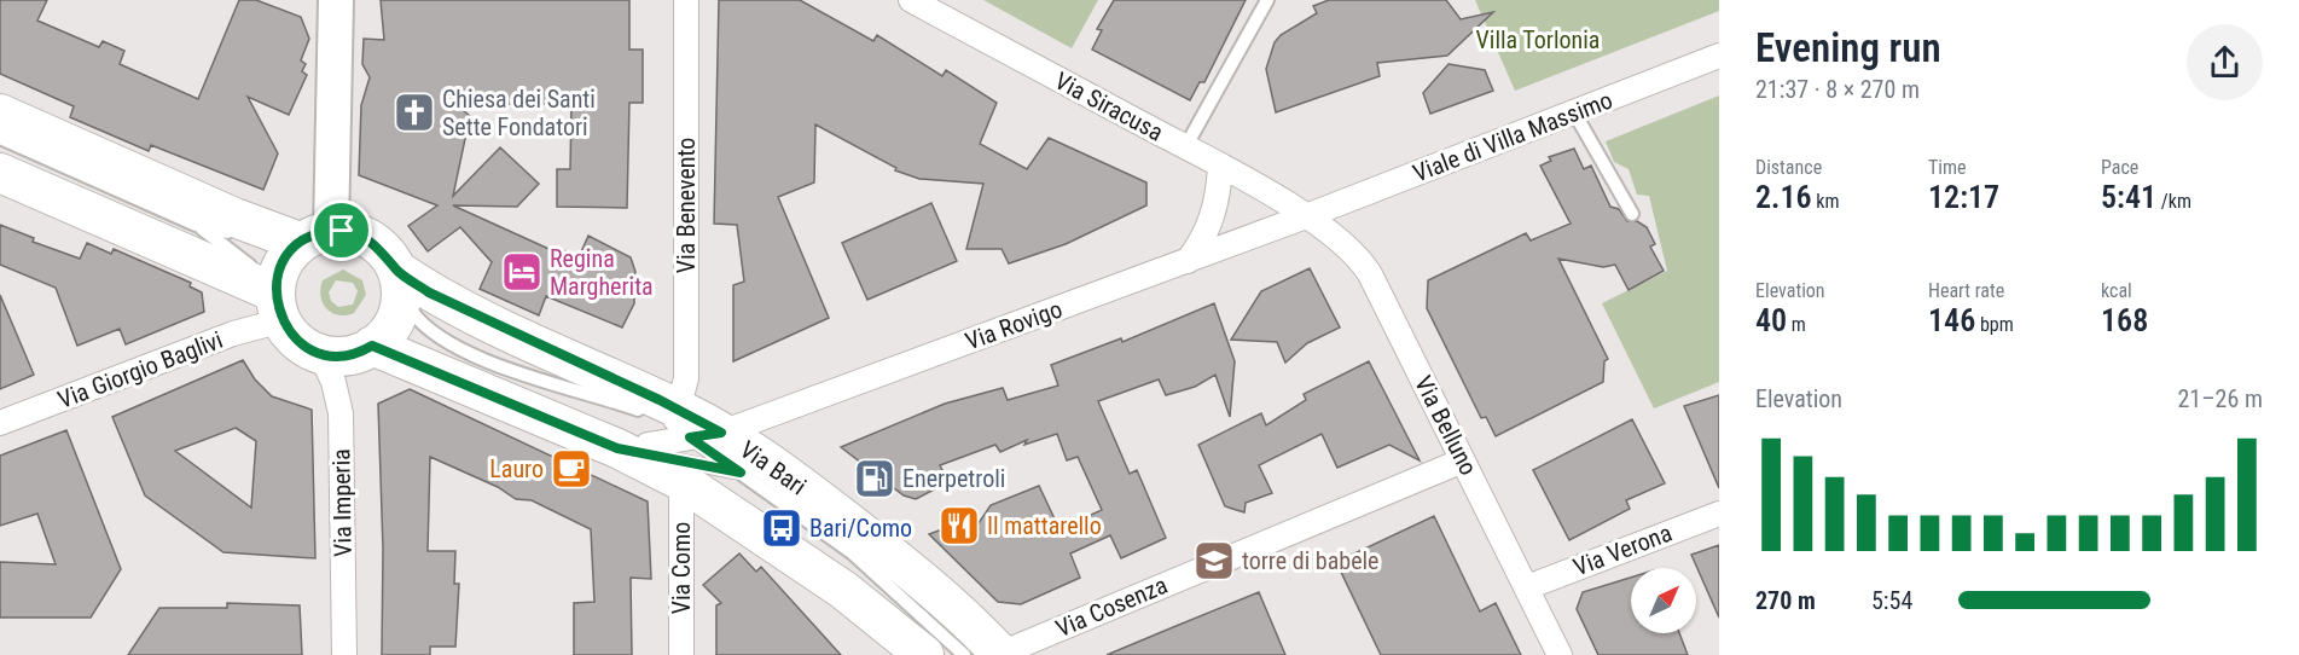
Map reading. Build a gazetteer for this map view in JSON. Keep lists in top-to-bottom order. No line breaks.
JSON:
{"streets":{"main road":["Via Bari"],"street":["Via Siracusa","Viale di Villa Massimo","Via Benevento","Via Rovigo","Via Giorgio Baglivi","Via Belluno","Via Imperia","Via Verona","Via Como","Via Cosenza"]},"crossings":[["Via Siracusa","Viale di Villa Massimo"],["Via Siracusa","Via Rovigo"],["Via Siracusa","Via Belluno"],["Viale di Villa Massimo","Via Rovigo"],["Viale di Villa Massimo","Via Belluno"],["Via Benevento","Via Rovigo"],["Via Benevento","Via Bari"],["Via Rovigo","Via Belluno"],["Via Rovigo","Via Bari"],["Via Giorgio Baglivi","Via Bari"],["Via Giorgio Baglivi","Via Imperia"],["Via Belluno","Via Verona"],["Via Belluno","Via Cosenza"],["Via Bari","Via Imperia"],["Via Bari","Via Como"],["Via Bari","Via Cosenza"]],"parks":["Villa Torlonia"],"places":{"church":["Chiesa dei Santi Sette Fondatori"],"hotel":["Regina Margherita"],"cafe":["Lauro"],"fuel station":["Enerpetroli"],"restaurant":["Il mattarello"],"bus stop":["Bari/Como"],"school or university":["torre di babele"]},"north":"top right","page":{"heading":["Evening run","21:37 · 8 × 270 m"],"stats":[["Distance","2.16 km"],["Time","12:17"],["Pace","5:41 /km"],["Elevation","40 m"],["Heart rate","146 bpm"],["kcal","168"]],"chart":["Elevation","21–26 m"],"list":[{"name":"270 m","note":"5:54"}]}}
